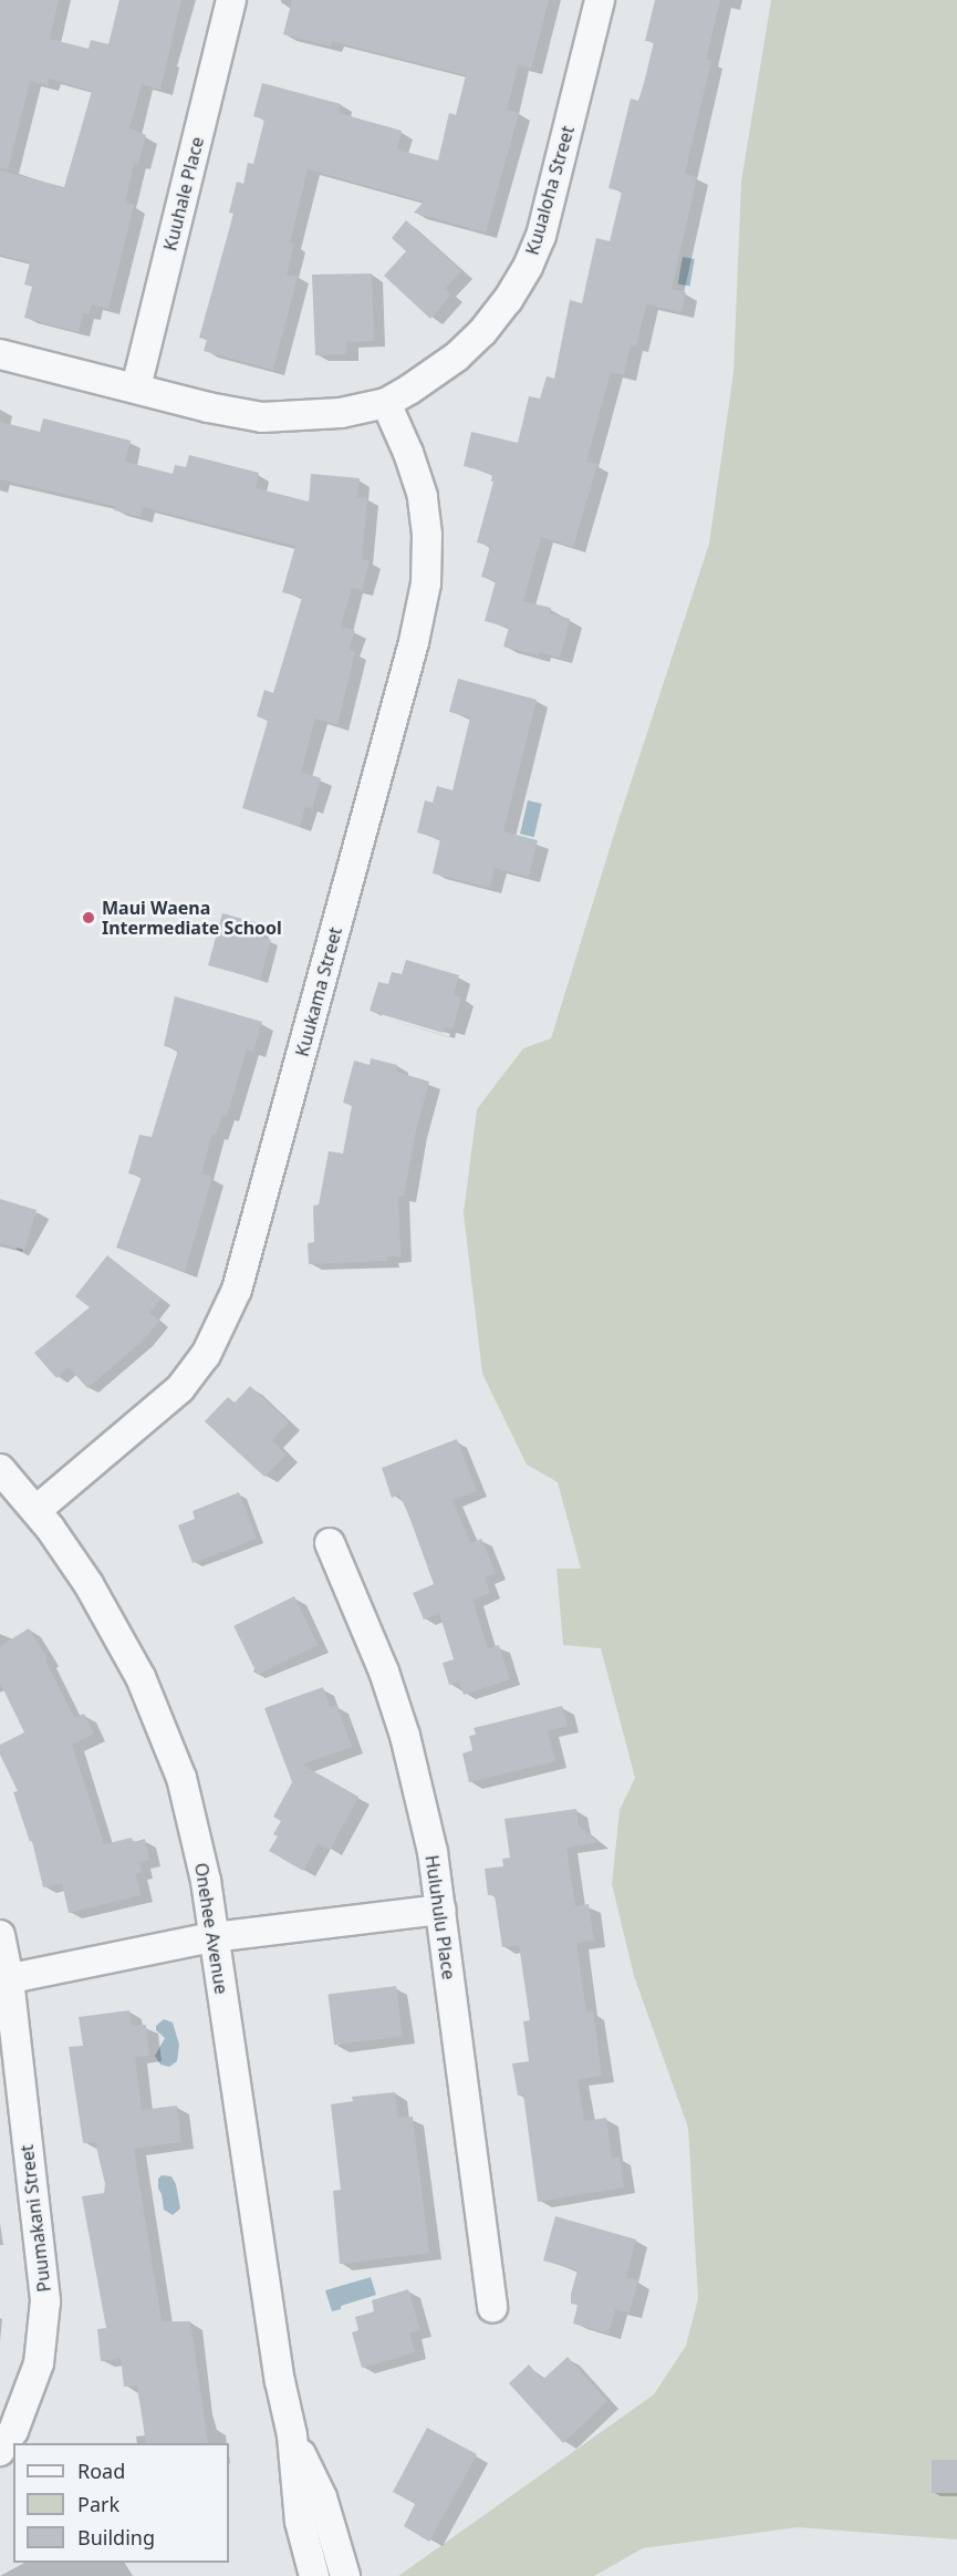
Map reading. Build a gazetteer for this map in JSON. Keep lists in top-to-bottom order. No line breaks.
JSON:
{"streets":{"street":["Kuualoha Street","Kuuhale Place","Kuukama Street","Huluhulu Place","Onehee Avenue","Puumakani Street"]},"crossings":[["Kuualoha Street","Kuuhale Place"],["Kuualoha Street","Kuukama Street"],["Kuukama Street","Onehee Avenue"]],"places":["Maui Waena Intermediate School"],"legend":["Road","Park","Building"]}
